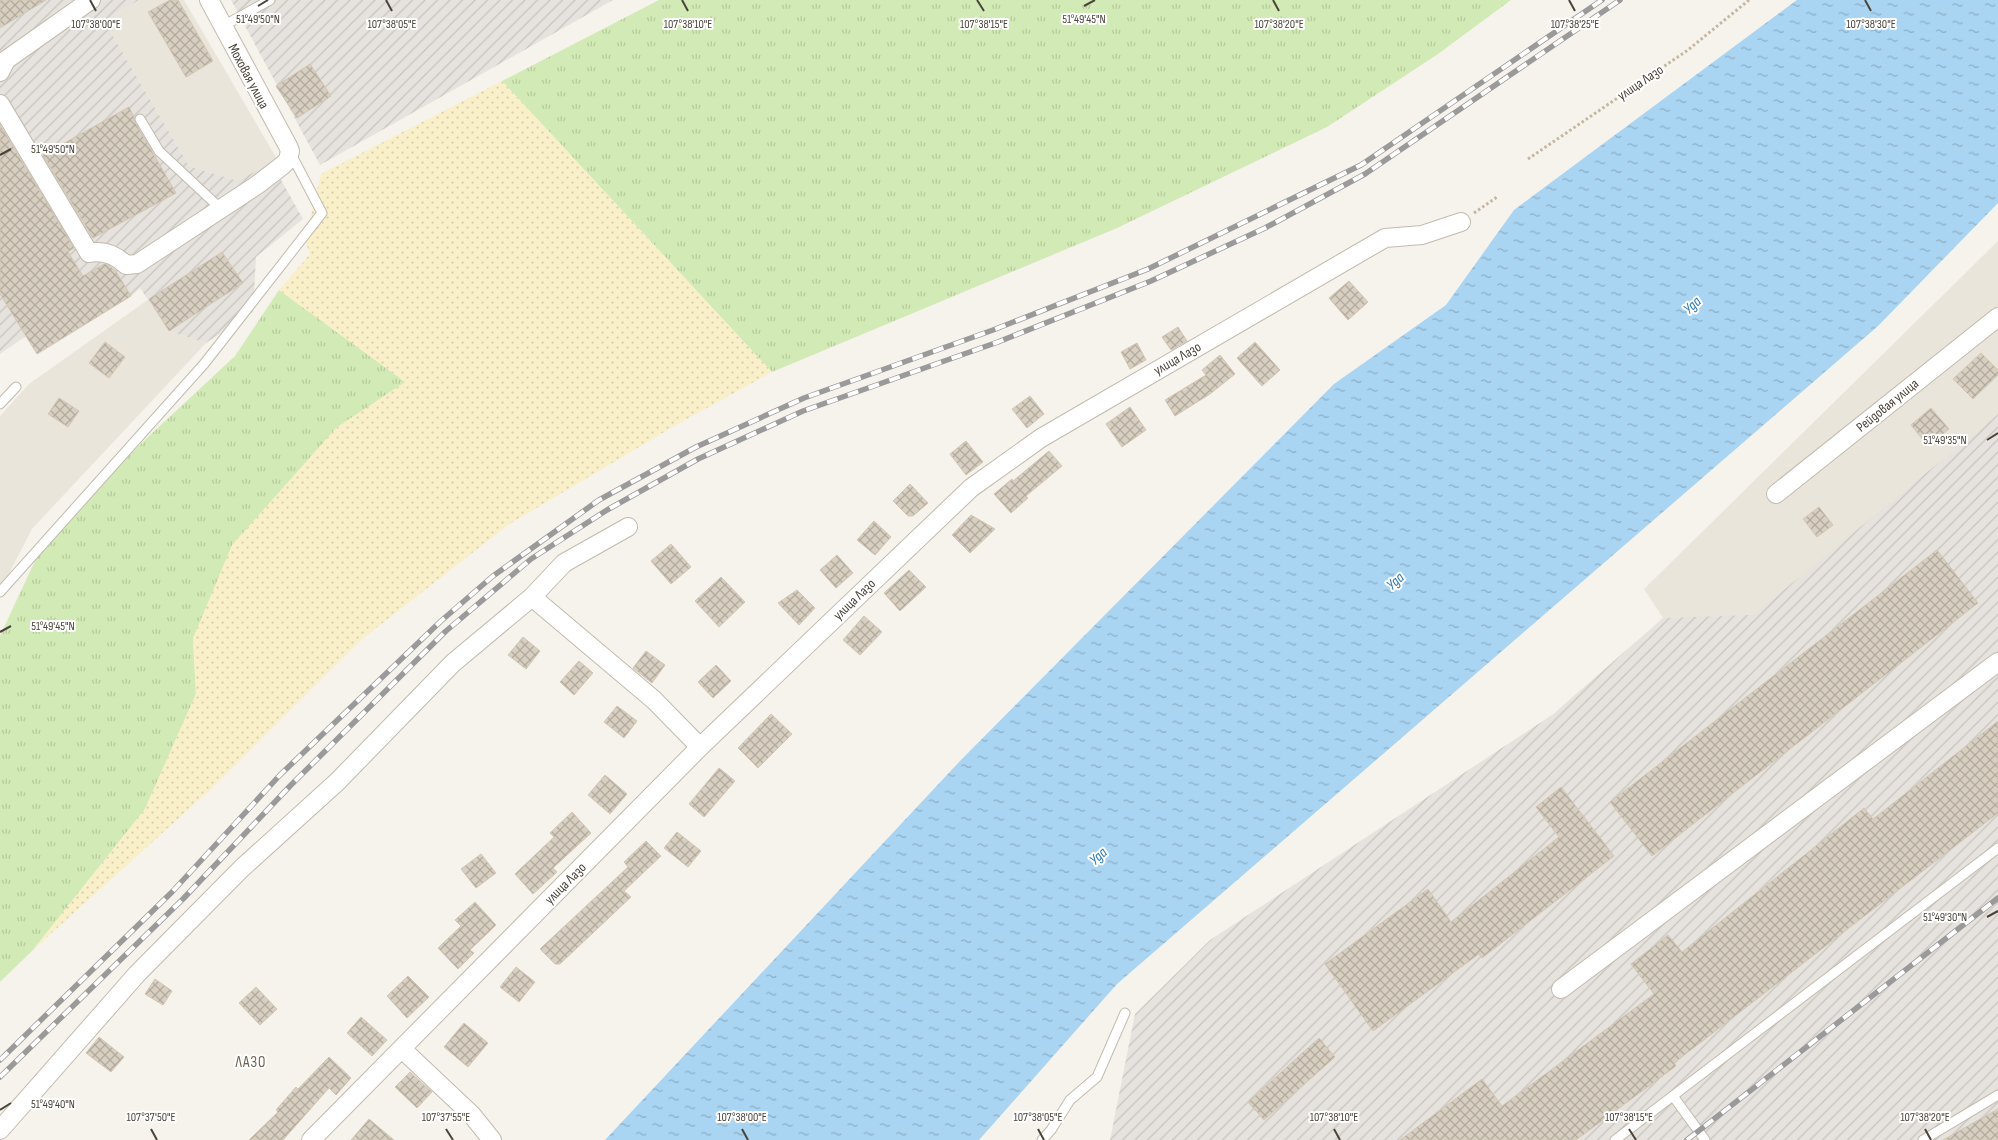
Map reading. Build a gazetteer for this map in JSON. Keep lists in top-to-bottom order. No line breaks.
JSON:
{"streets":{"street":["Моховая улица","улица Лазо","Рейдовая улица"]},"districts":["ЛАЗО"],"water":["Уда"],"coordinates":["51°49'50\"N","51°49'45\"N","107°38'20\"E","107°38'30\"E","107°38'00\"E","107°38'05\"E","107°38'10\"E","107°38'15\"E","107°38'25\"E","51°49'35\"N","51°49'30\"N","51°49'40\"N","107°37'50\"E","107°37'55\"E"]}
